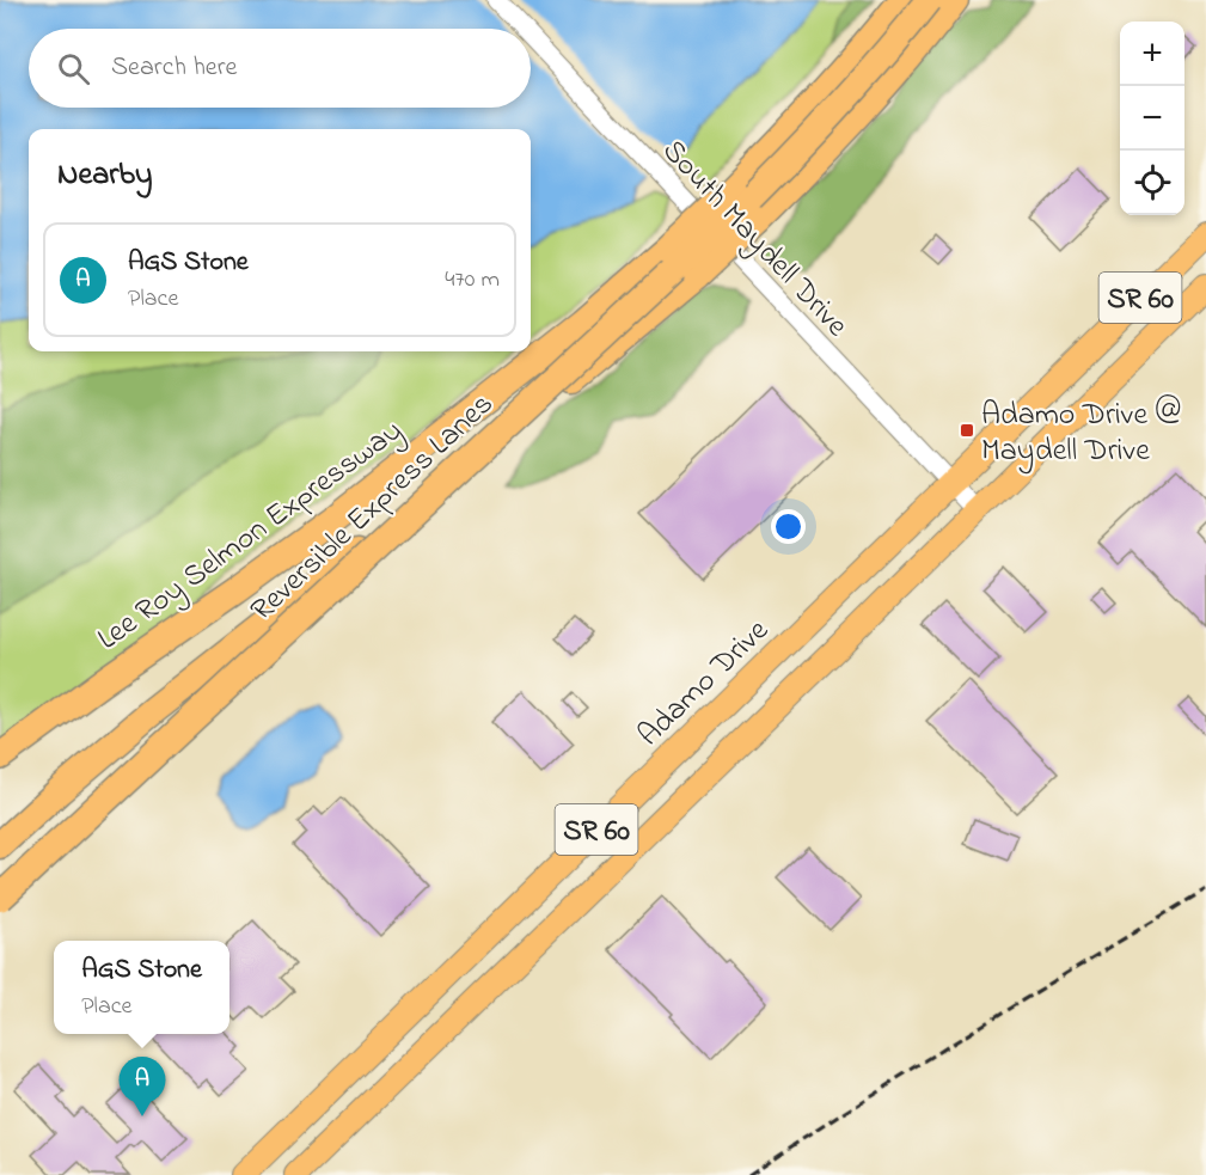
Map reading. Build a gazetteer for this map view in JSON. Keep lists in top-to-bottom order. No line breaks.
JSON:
{"streets":{"highway":["Reversible Express Lanes","Lee Roy Selmon Expressway"],"main road":["SR 60","Adamo Drive"],"street":["South Maydell Drive"]},"crossings":[["South Maydell Drive","SR 60"],["South Maydell Drive","Adamo Drive"]],"places":{"transit":["Adamo Drive @ Maydell Drive"]},"page":{"map_buttons":["+","−"],"search":"Search here","heading":"Nearby","list":[{"mark":"A","name":"AGS Stone","note":"Place","value":"470 m"}],"popup":["AGS Stone","Place"],"pins":"A"}}
